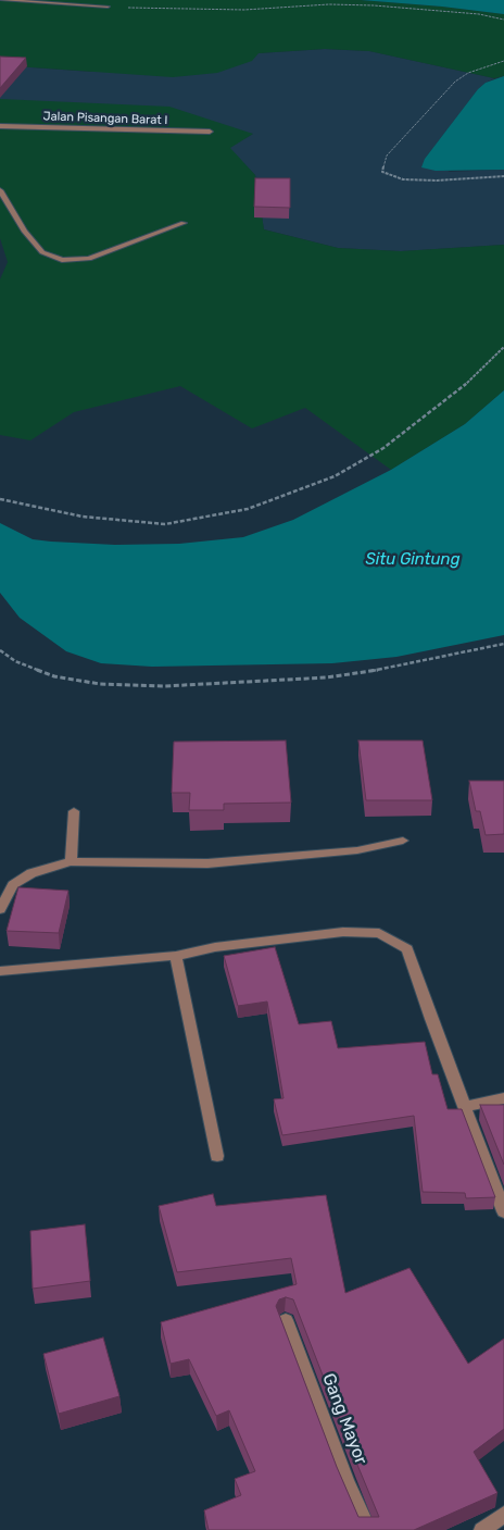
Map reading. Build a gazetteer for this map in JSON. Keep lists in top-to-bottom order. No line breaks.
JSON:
{"streets":{"street":["Jalan Pisangan Barat I","Gang Mayor"]},"water":["Situ Gintung"]}
